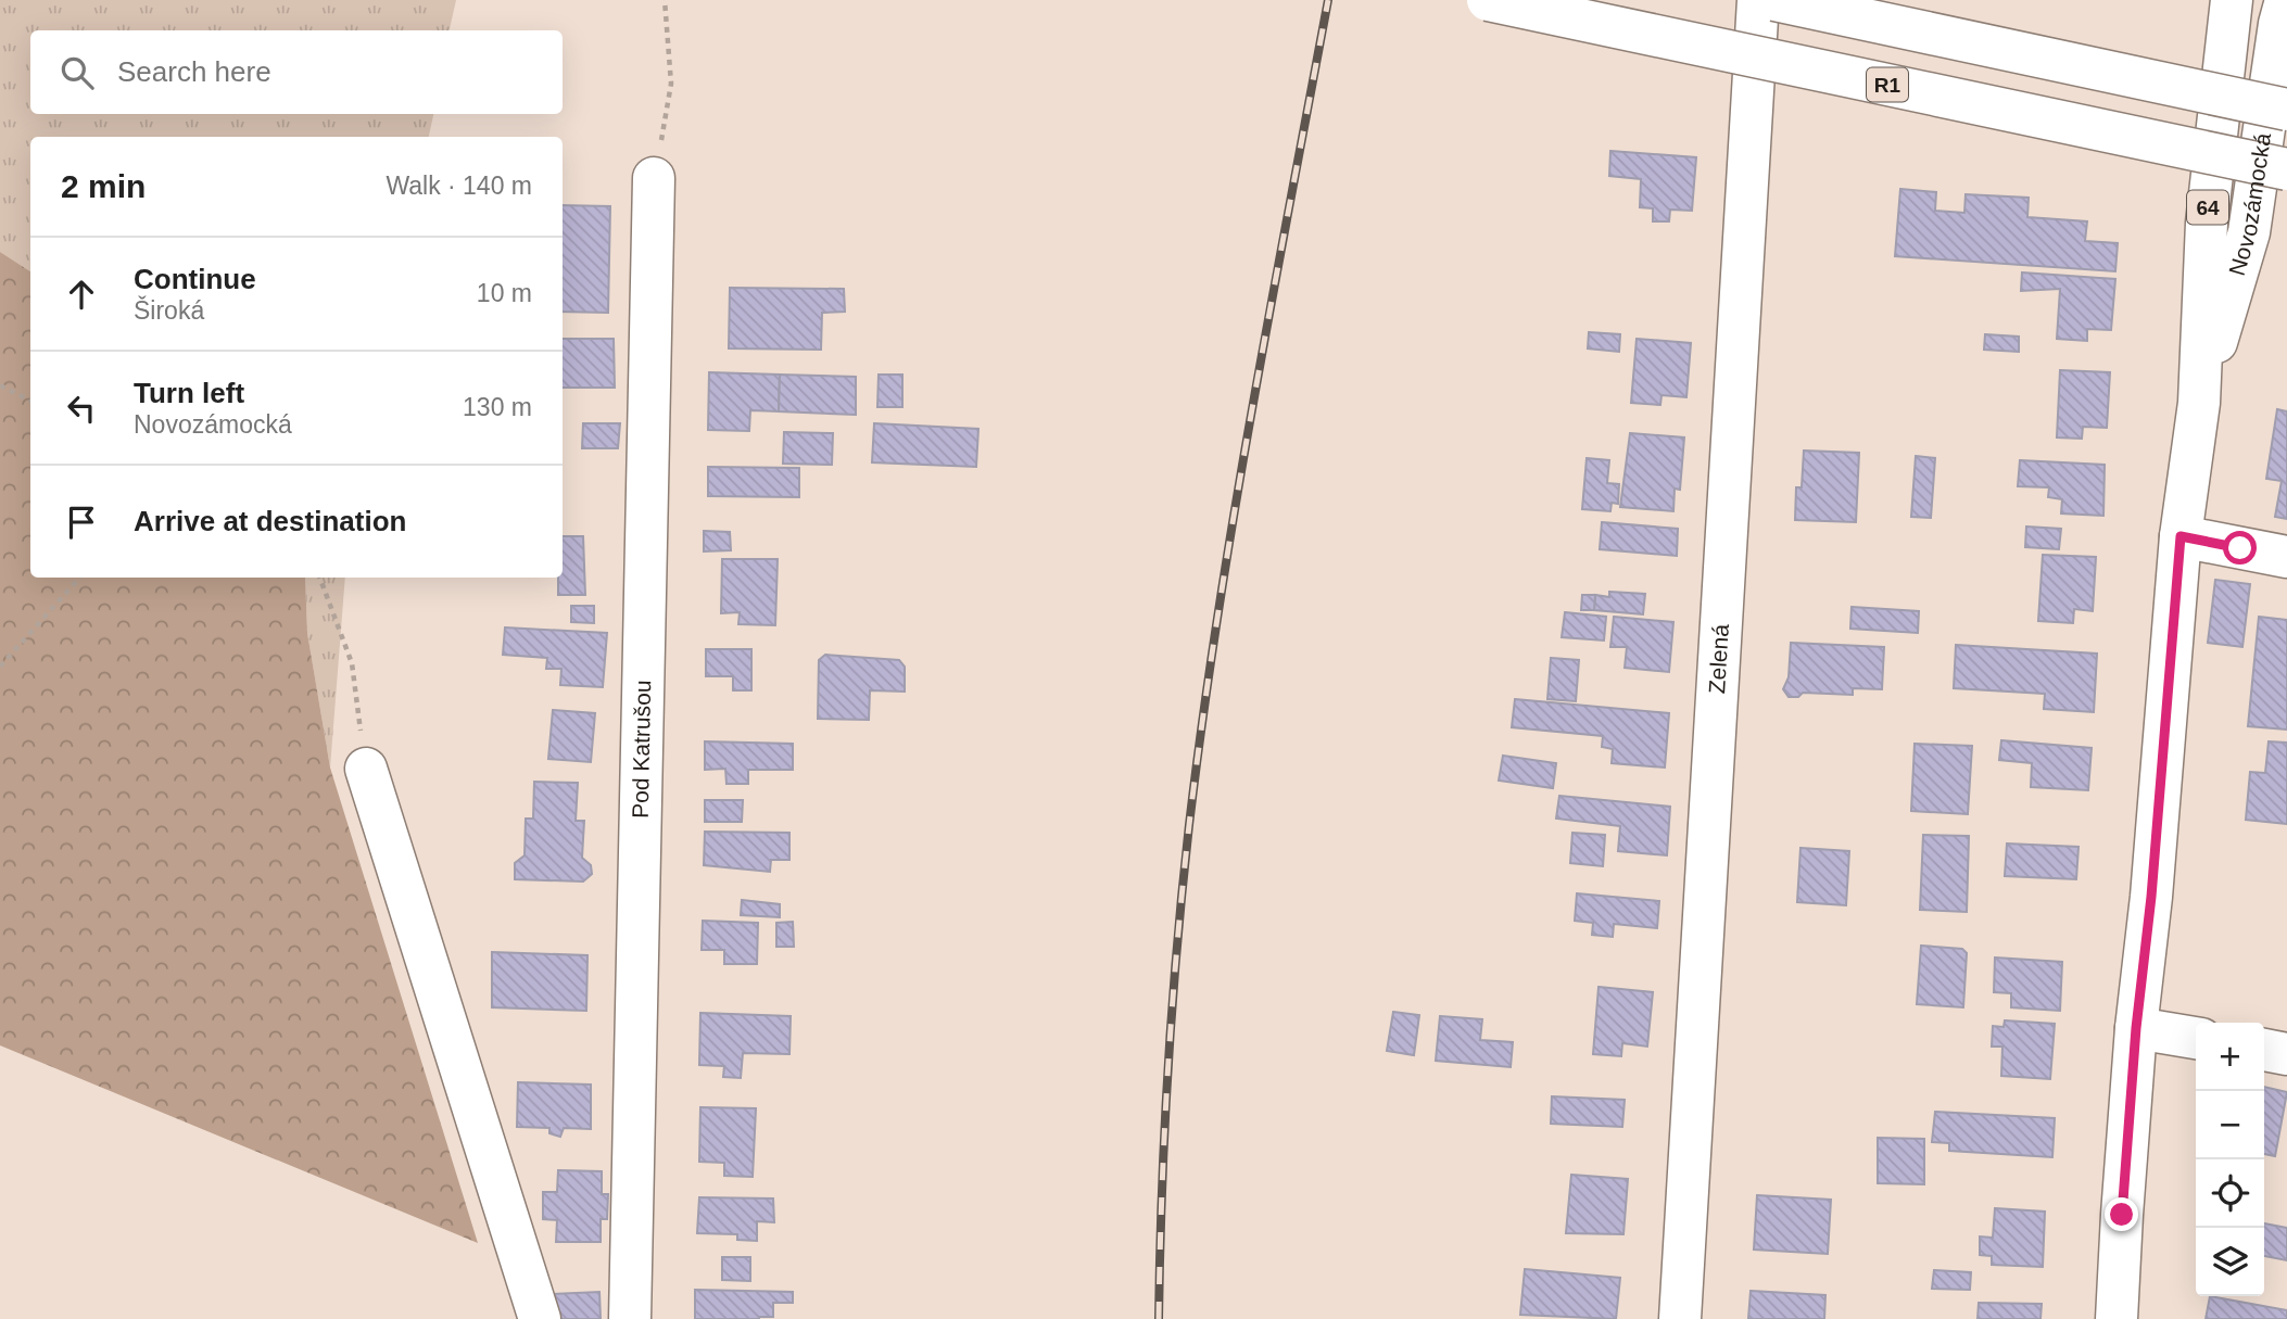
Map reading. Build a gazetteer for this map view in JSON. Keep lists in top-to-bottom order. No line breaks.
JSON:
{"streets":{"main road":["R1","Novozámocká","64","Zelená","Pod Katrušou"]},"page":{"search":"Search here","heading":["2 min","Walk · 140 m"],"list":[["Continue","Široká","10 m"],["Turn left","Novozámocká","130 m"],"Arrive at destination"],"map_buttons":["+","−"]}}
